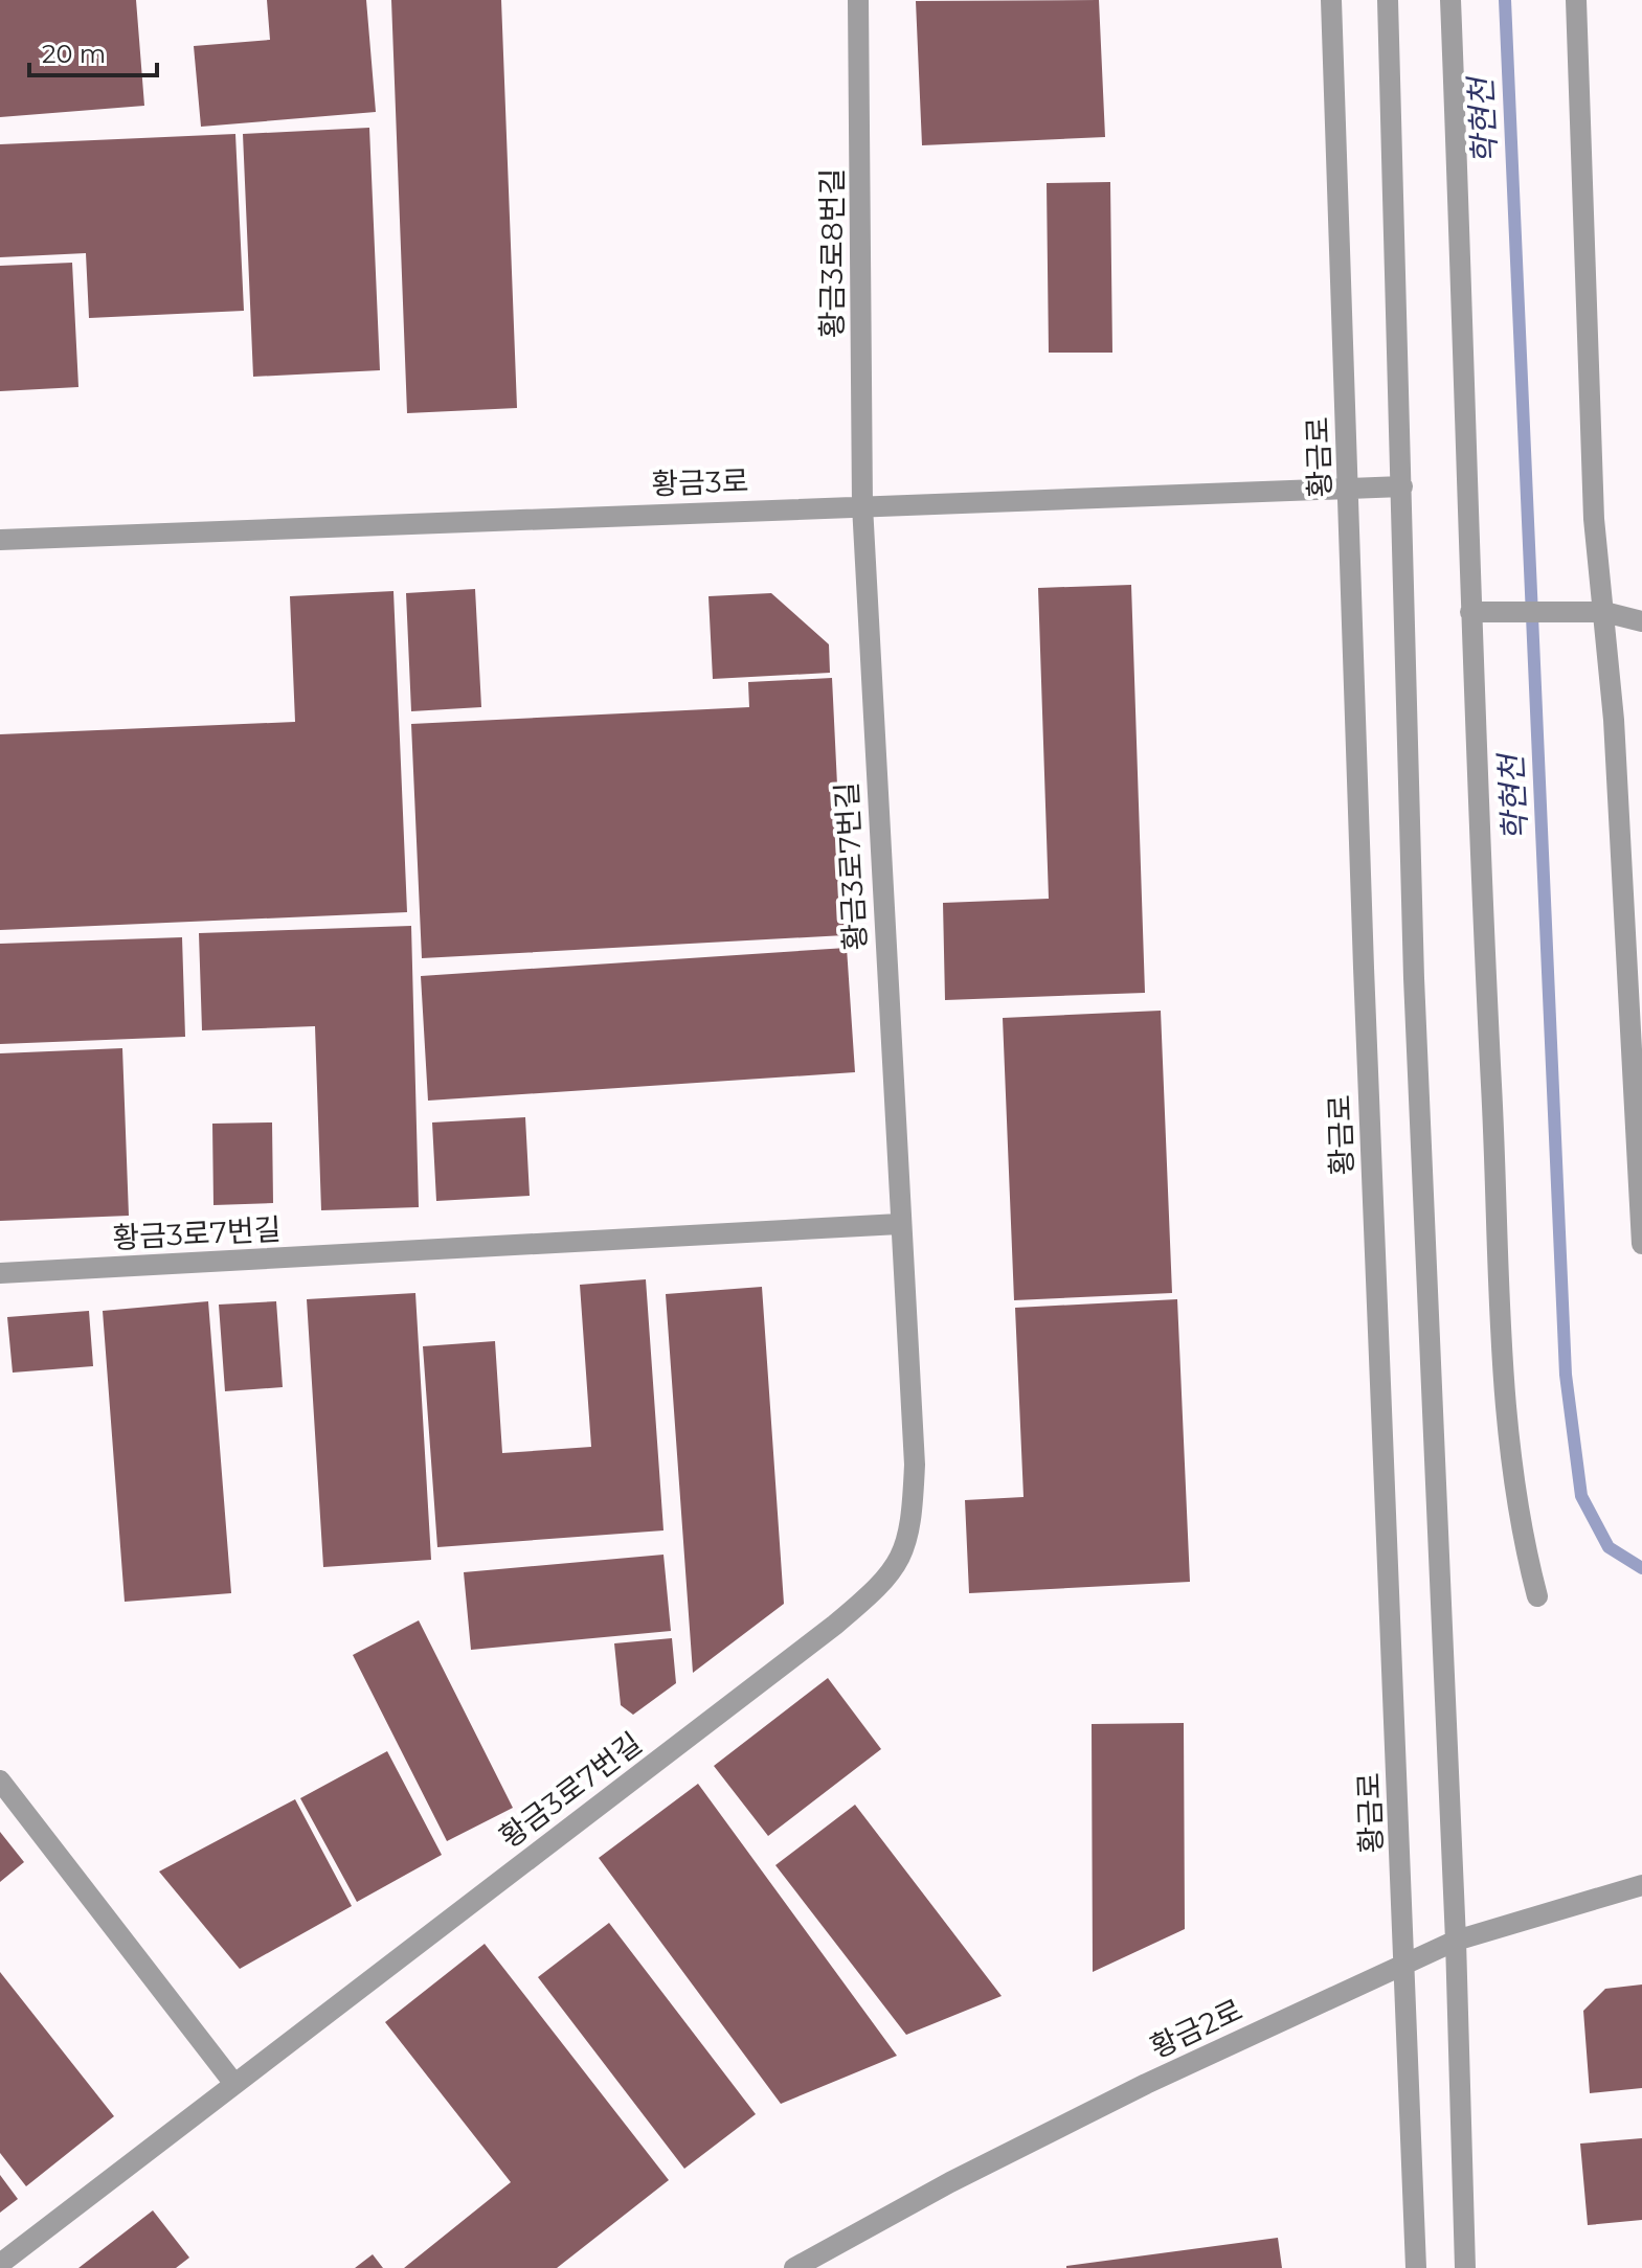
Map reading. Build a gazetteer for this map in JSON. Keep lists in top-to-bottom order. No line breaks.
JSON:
{"streets":{"street":["황금3로8번길","황금로","황금3로","황금3로7번길","황금2로"]},"crossings":[["황금3로8번길","황금3로"],["황금3로8번길","황금3로7번길"],["황금로","황금3로"],["황금로","황금2로"],["황금3로","황금3로7번길"]],"water":["학현천"],"scale_bar":"20 m"}
